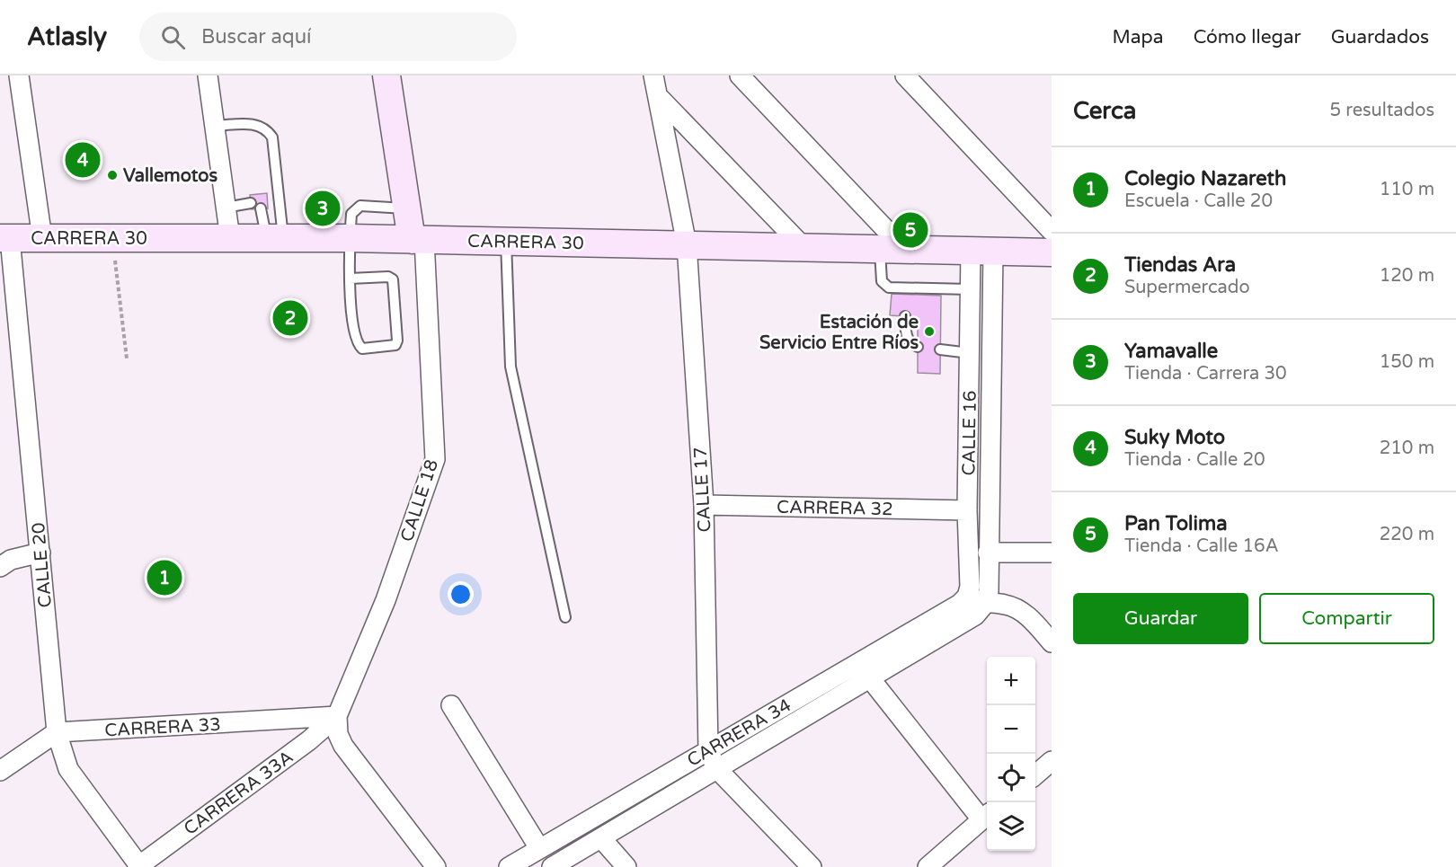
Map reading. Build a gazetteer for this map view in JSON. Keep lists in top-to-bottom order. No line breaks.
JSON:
{"streets":{"main road":["CARRERA 30","CALLE 18"],"street":["CALLE 16","CALLE 17","CARRERA 32","CALLE 20","CARRERA 33","CARRERA 34","CARRERA 33A"]},"crossings":[["CARRERA 30","CALLE 16"],["CARRERA 30","CALLE 17"],["CARRERA 30","CALLE 18"],["CARRERA 30","CALLE 20"],["CALLE 16","CARRERA 32"],["CALLE 16","CARRERA 34"],["CALLE 17","CARRERA 32"],["CALLE 17","CARRERA 34"],["CALLE 18","CARRERA 33"],["CALLE 18","CARRERA 33A"],["CALLE 20","CARRERA 33"],["CALLE 20","CARRERA 33A"],["CARRERA 33","CARRERA 33A"]],"places":["Vallemotos","Estación de Servicio Entre Ríos"],"page":{"header":"Atlasly","search":"Buscar aquí","nav":["Mapa","Cómo llegar","Guardados"],"heading":["Cerca","5 resultados"],"pins":["4","3","5","2","1"],"list":[{"mark":"1","name":"Colegio Nazareth","note":"Escuela · Calle 20","value":"110 m"},{"mark":"2","name":"Tiendas Ara","note":"Supermercado","value":"120 m"},{"mark":"3","name":"Yamavalle","note":"Tienda · Carrera 30","value":"150 m"},{"mark":"4","name":"Suky Moto","note":"Tienda · Calle 20","value":"210 m"},{"mark":"5","name":"Pan Tolima","note":"Tienda · Calle 16A","value":"220 m"}],"buttons":["Guardar","Compartir"],"map_buttons":["+","−"]}}
